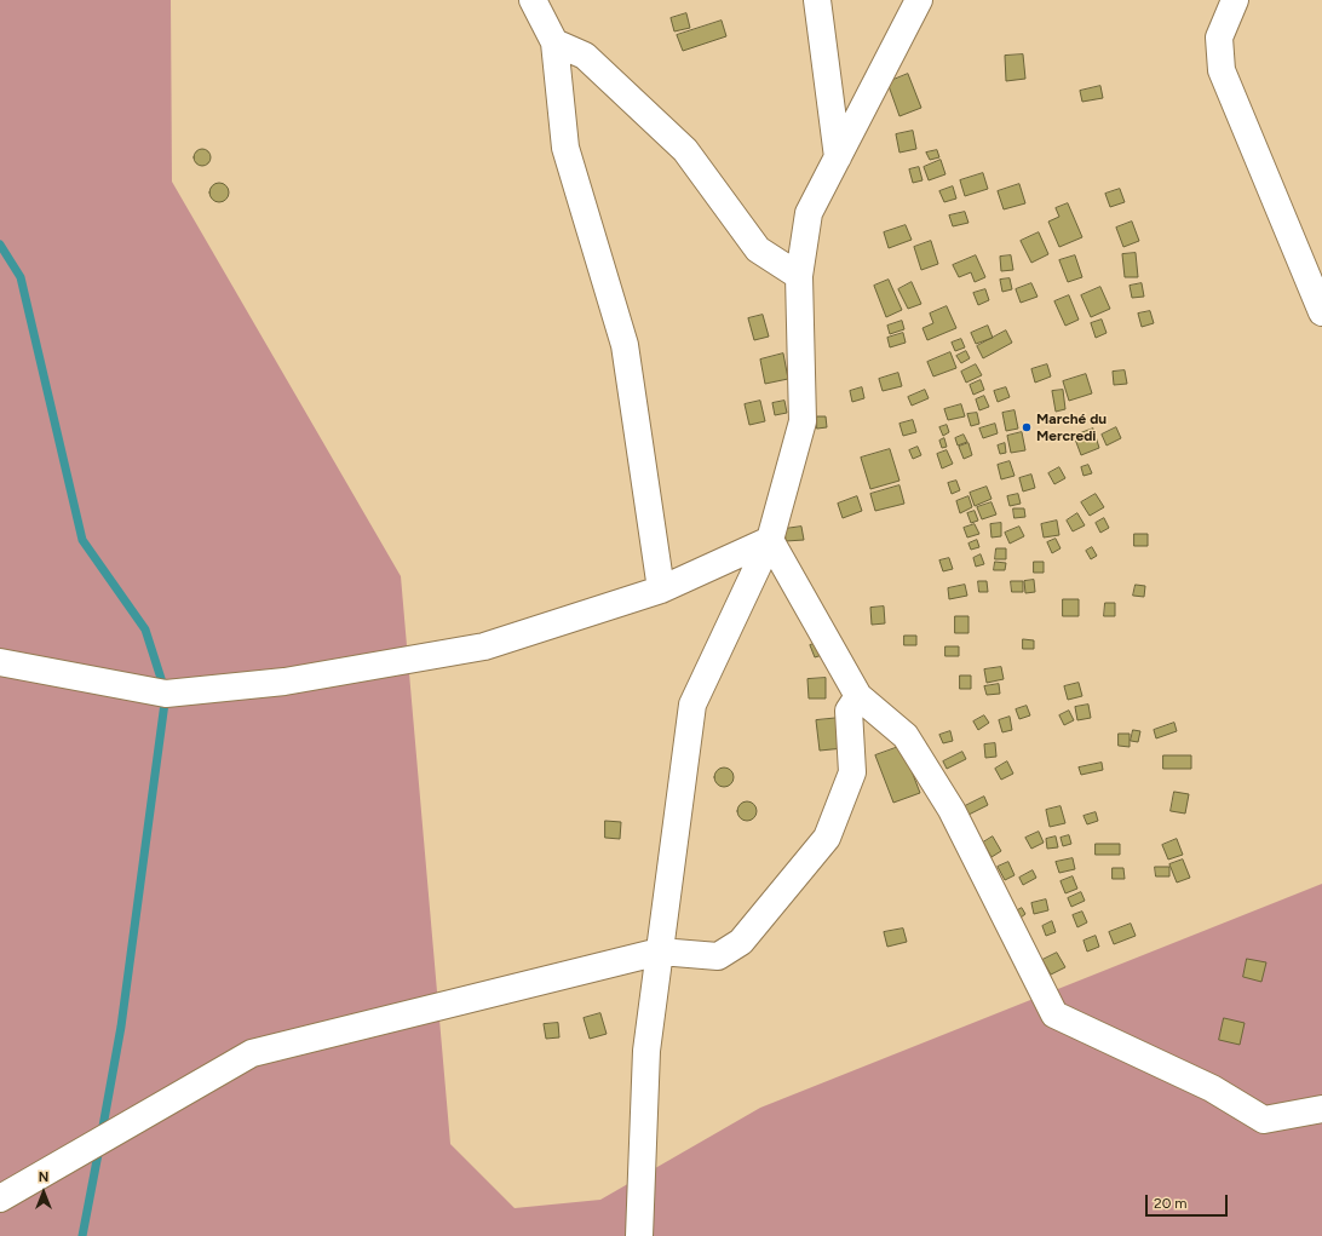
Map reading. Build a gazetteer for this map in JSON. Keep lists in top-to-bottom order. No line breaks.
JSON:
{"places":["Marché du Mercredi"],"scale_bar":"20 m","north":"top"}
